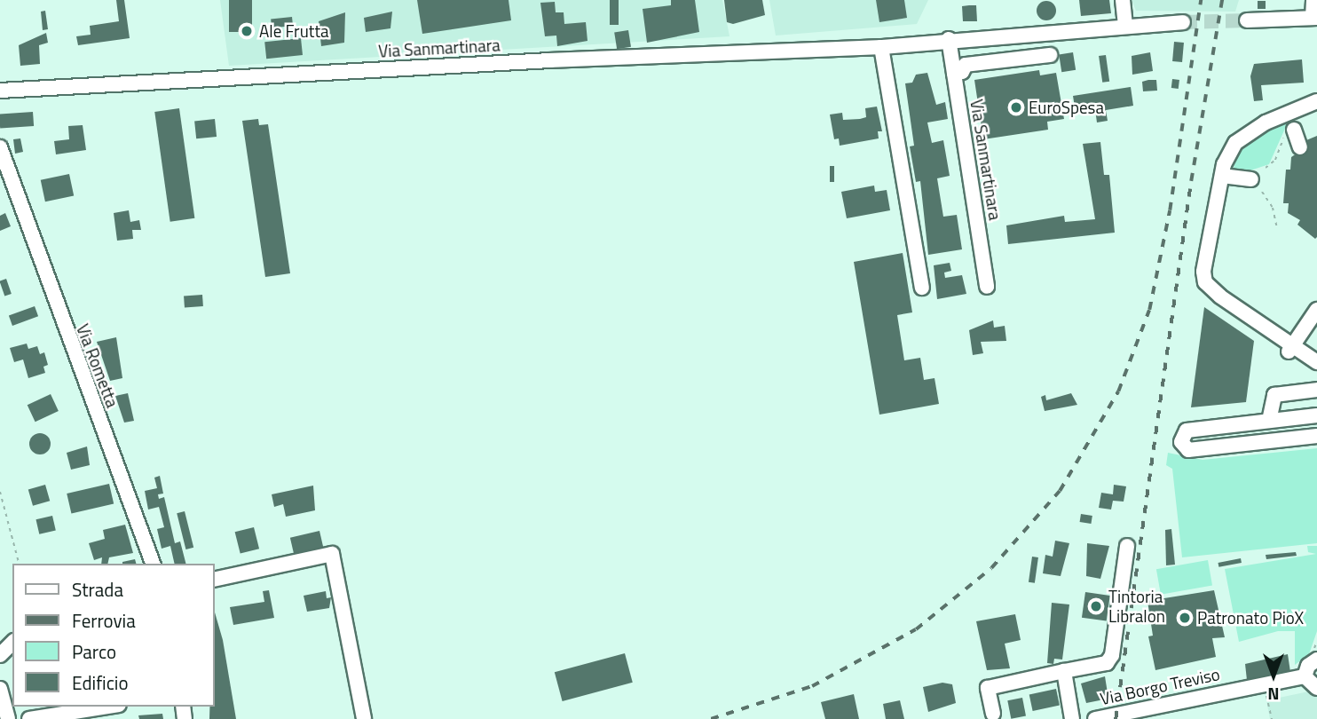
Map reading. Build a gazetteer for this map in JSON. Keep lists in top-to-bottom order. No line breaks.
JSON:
{"streets":{"street":["Via Sanmartinara","Via Rometta","Via Borgo Treviso"]},"places":["Ale Frutta","EuroSpesa","Tintoria Libralon","Patronato PioX"],"legend":["Strada","Ferrovia","Parco","Edificio"],"north":"bottom"}
